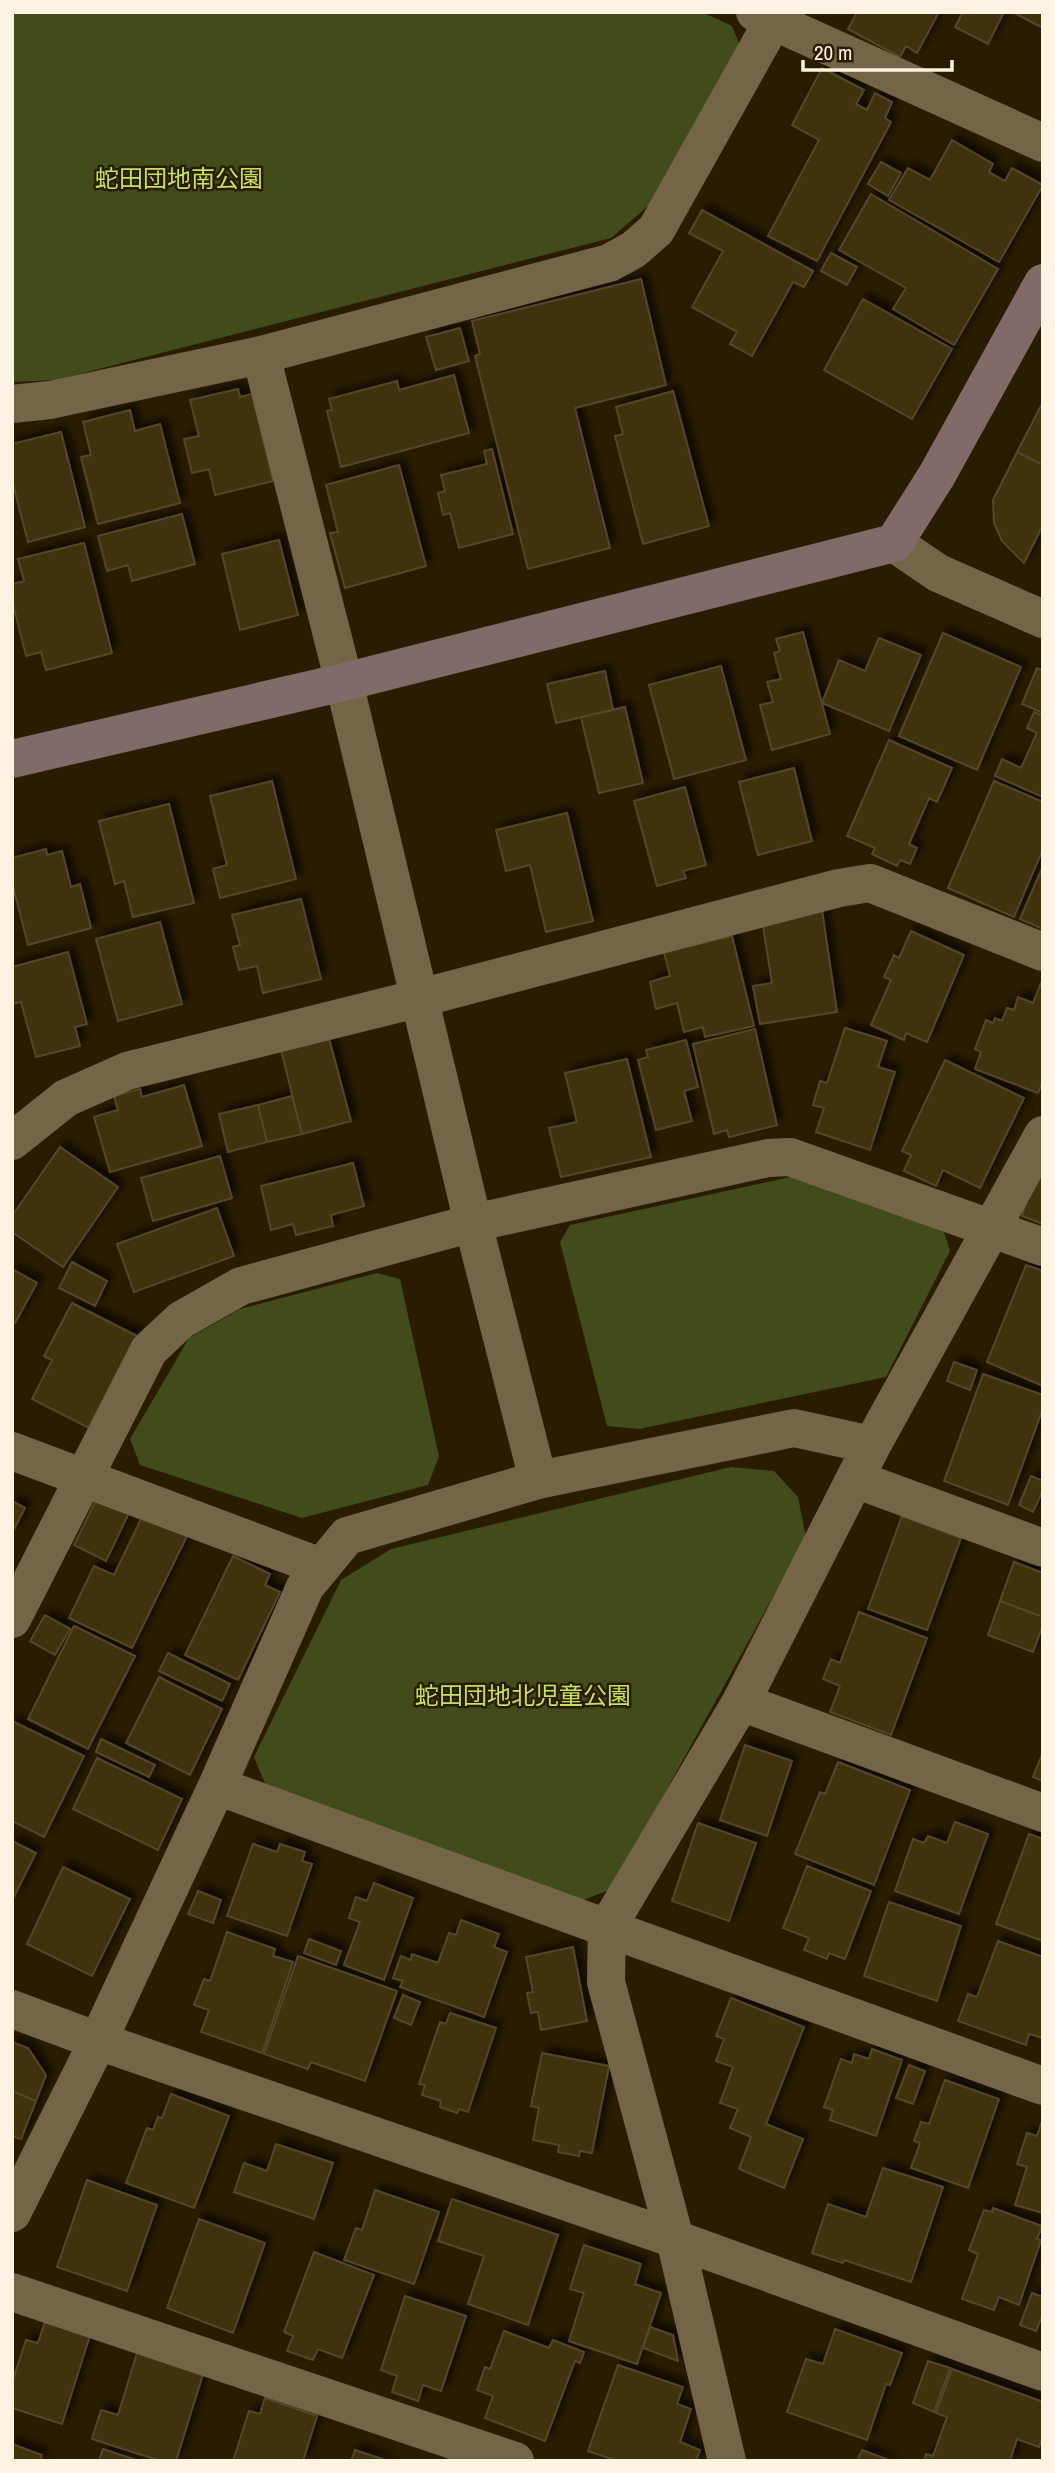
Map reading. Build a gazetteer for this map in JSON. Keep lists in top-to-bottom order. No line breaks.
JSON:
{"parks":["蛇田団地南公園","蛇田団地北児童公園"],"scale_bar":"20 m"}
